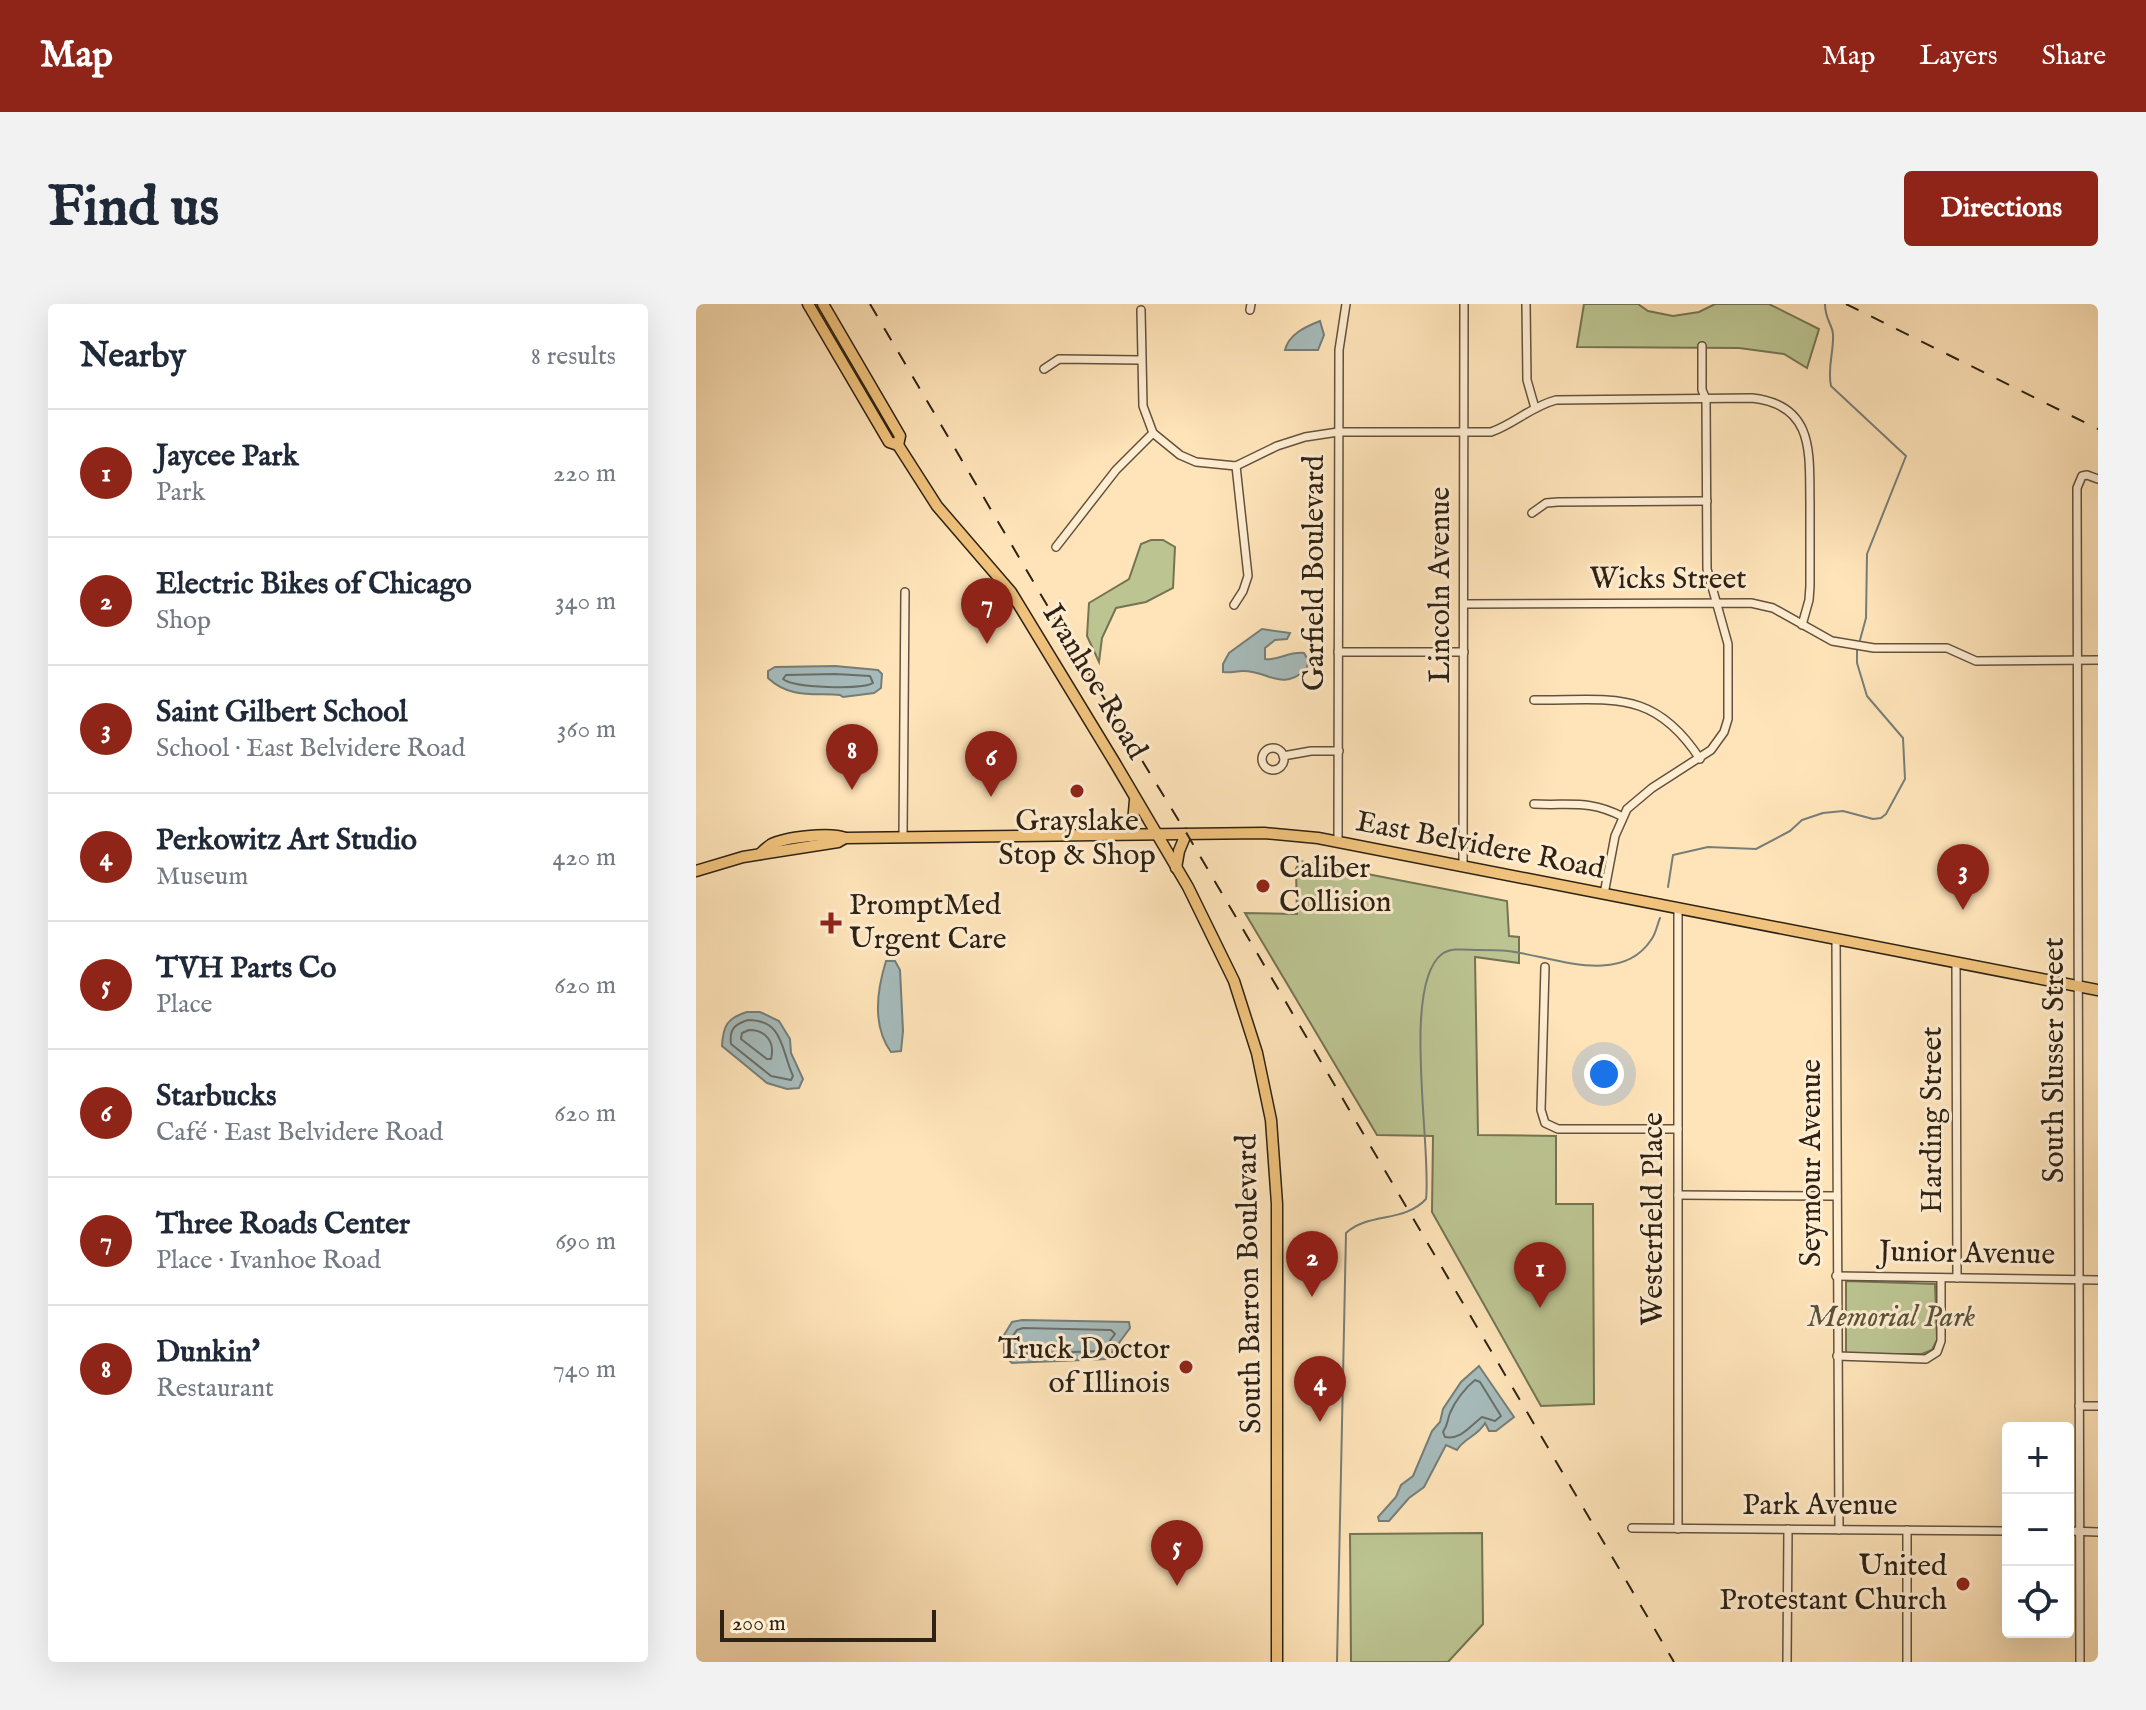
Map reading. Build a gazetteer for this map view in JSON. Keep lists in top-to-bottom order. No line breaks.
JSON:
{"streets":{"main road":["Ivanhoe Road","East Belvidere Road","South Barron Boulevard"],"street":["Garfield Boulevard","Wicks Street","Lincoln Avenue","South Slusser Street","Harding Street","Seymour Avenue","Westerfield Place","Junior Avenue","Park Avenue"]},"crossings":[["Garfield Boulevard","East Belvidere Road"],["Wicks Street","Lincoln Avenue"],["Wicks Street","South Slusser Street"],["Lincoln Avenue","East Belvidere Road"],["Ivanhoe Road","East Belvidere Road"],["Ivanhoe Road","South Barron Boulevard"],["East Belvidere Road","South Slusser Street"],["East Belvidere Road","Harding Street"],["East Belvidere Road","Seymour Avenue"],["East Belvidere Road","Westerfield Place"],["East Belvidere Road","South Barron Boulevard"],["South Slusser Street","Junior Avenue"],["Harding Street","Junior Avenue"],["Seymour Avenue","Junior Avenue"],["Seymour Avenue","Park Avenue"],["Westerfield Place","Park Avenue"]],"parks":["Memorial Park"],"places":{"other":["Grayslake Stop & Shop","Caliber Collision","Truck Doctor of Illinois","United Protestant Church"],"health":["PromptMed Urgent Care"]},"scale_bar":"200 m","page":{"header":"Map","nav":["Map","Layers","Share"],"buttons":"Directions","title":"Find us","heading":["Nearby","8 results"],"list":[{"mark":"1","name":"Jaycee Park","note":"Park","value":"220 m"},{"mark":"2","name":"Electric Bikes of Chicago","note":"Shop","value":"340 m"},{"mark":"3","name":"Saint Gilbert School","note":"School · East Belvidere Road","value":"360 m"},{"mark":"4","name":"Perkowitz Art Studio","note":"Museum","value":"420 m"},{"mark":"5","name":"TVH Parts Co","note":"Place","value":"620 m"},{"mark":"6","name":"Starbucks","note":"Café · East Belvidere Road","value":"620 m"},{"mark":"7","name":"Three Roads Center","note":"Place · Ivanhoe Road","value":"690 m"},{"mark":"8","name":"Dunkin'","note":"Restaurant","value":"740 m"}],"pins":["7","8","6","3","2","1","4","5"],"map_buttons":["+","−"],"scale":"200 m"}}
